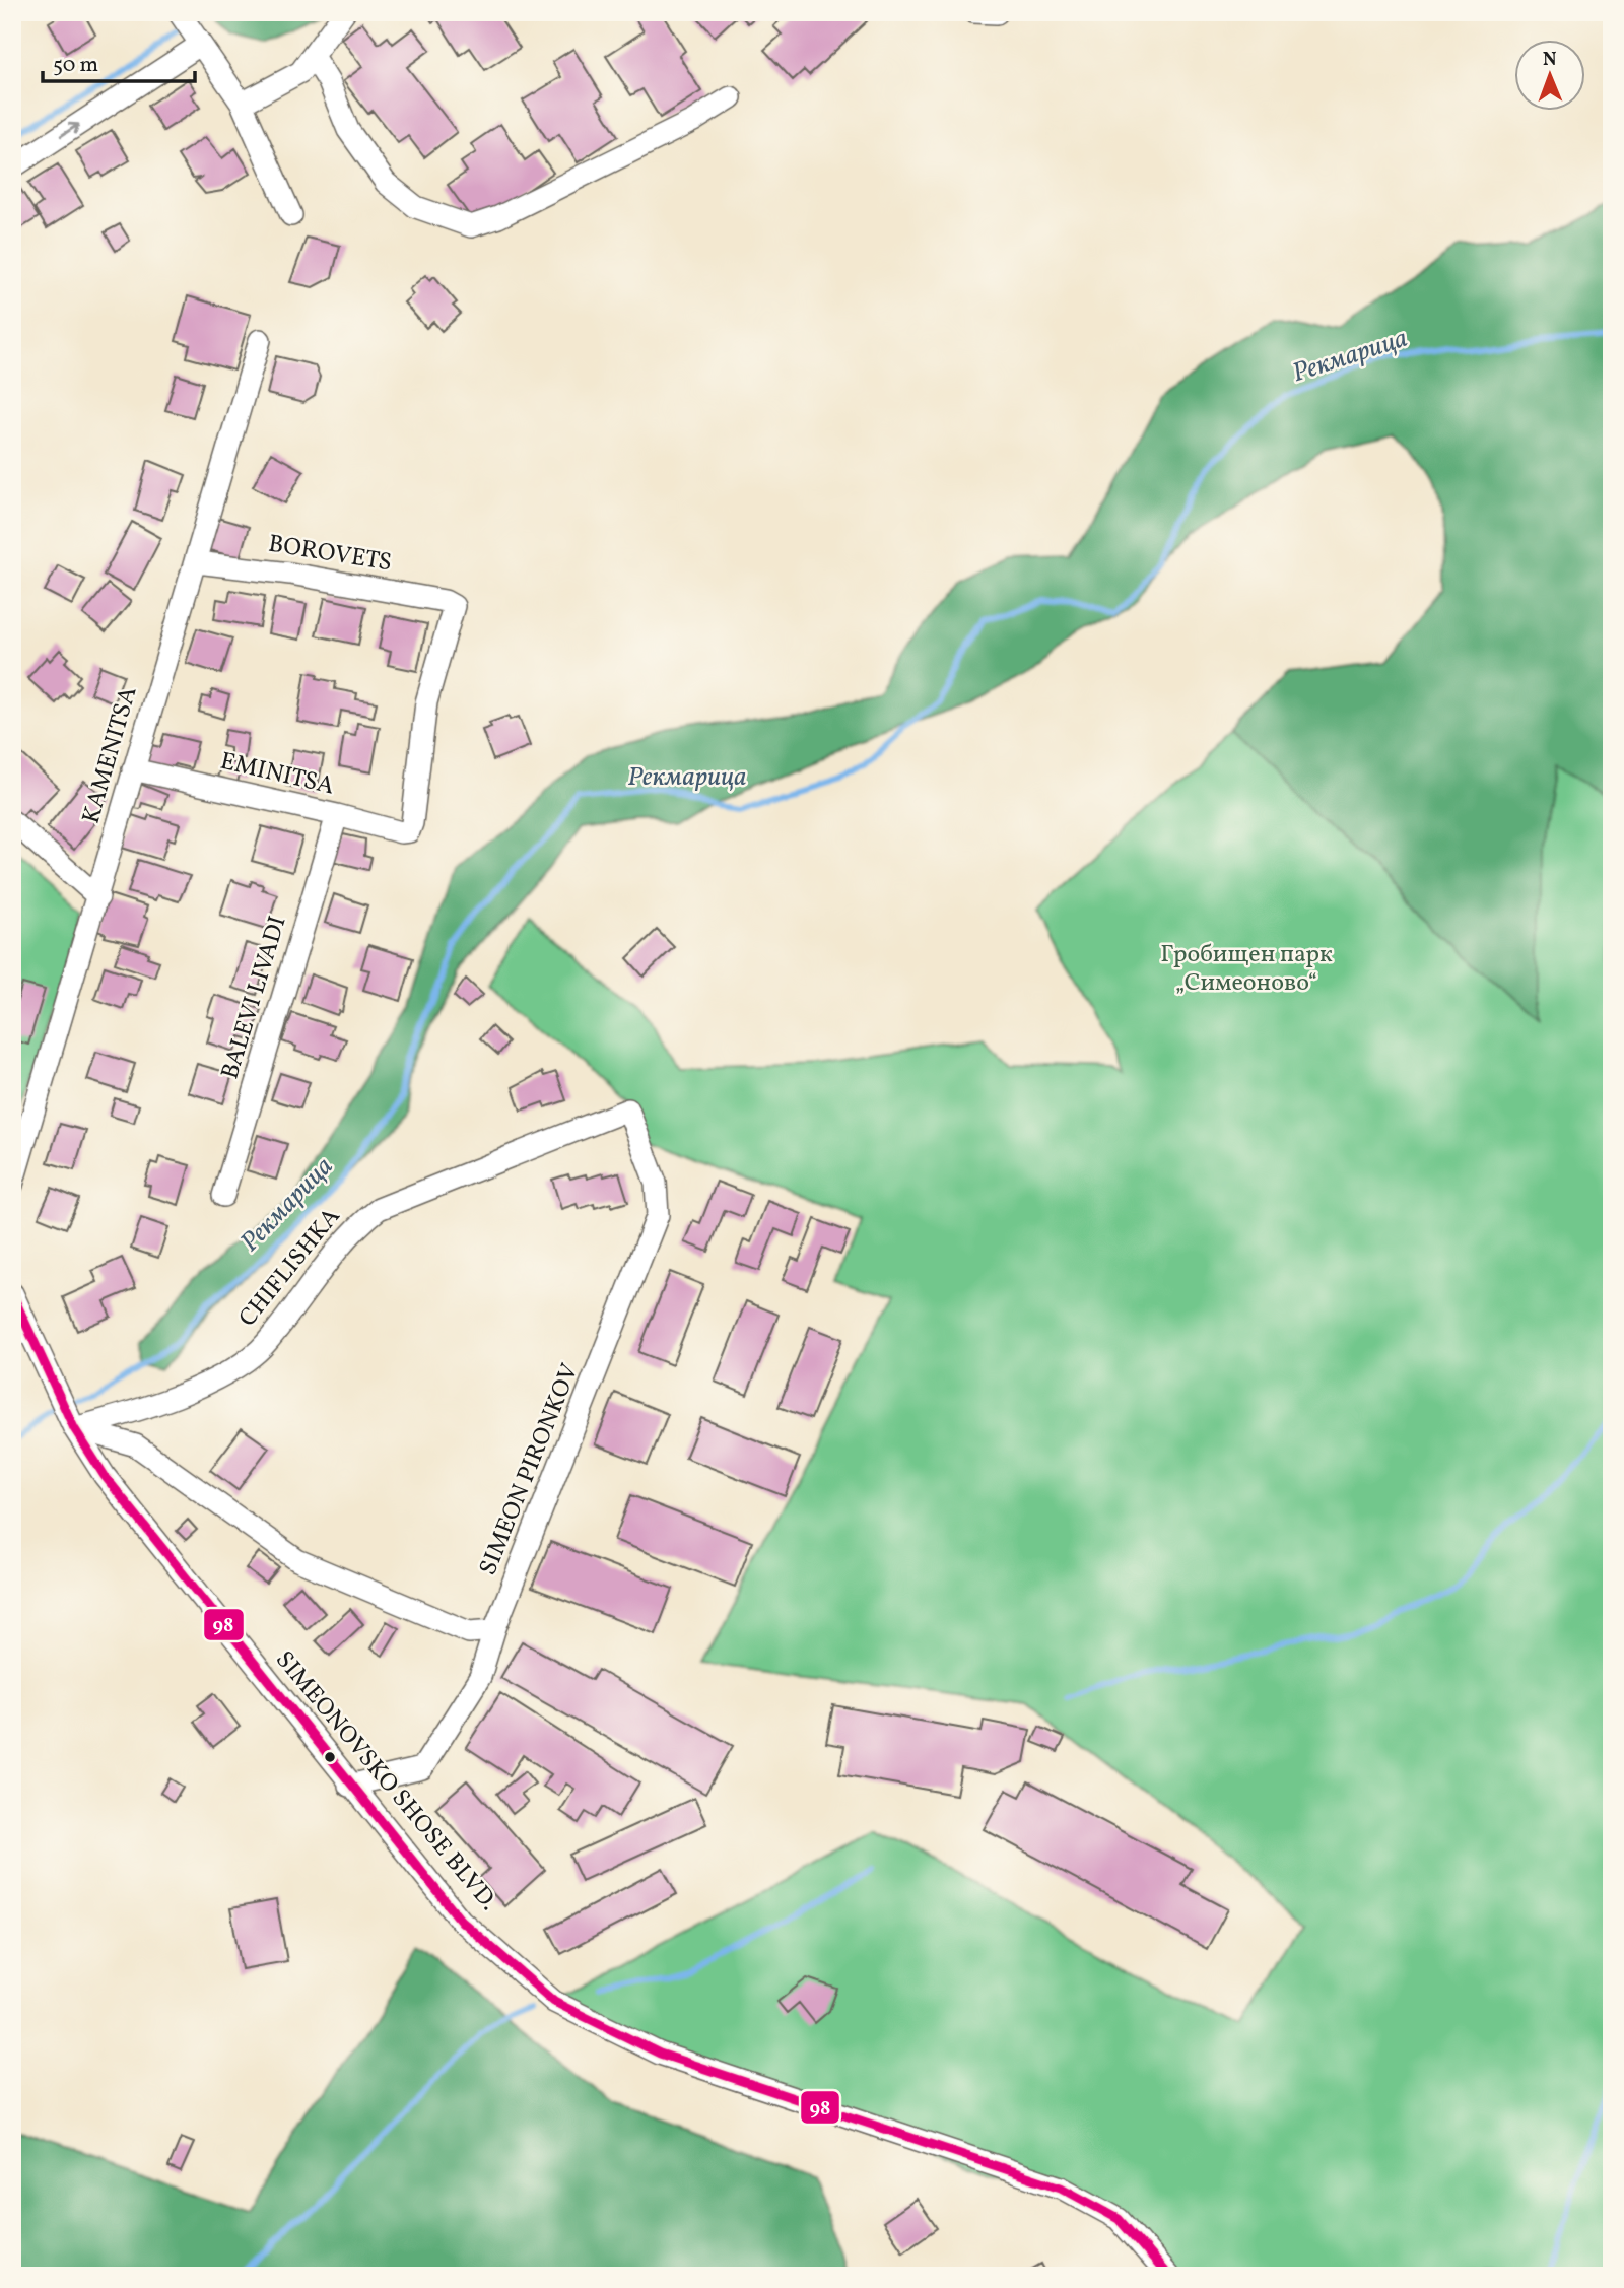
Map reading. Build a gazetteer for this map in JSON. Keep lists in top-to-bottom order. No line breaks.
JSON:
{"streets":{"street":["BOROVETS","KAMENITSA","EMINITSA","BALEVI LIVADI","CHIFLISHKA","SIMEON PIRONKOV","SIMEONOVSKO SHOSE BLVD."]},"crossings":[["BOROVETS","KAMENITSA"],["BOROVETS","EMINITSA"],["KAMENITSA","EMINITSA"],["EMINITSA","BALEVI LIVADI"],["CHIFLISHKA","SIMEON PIRONKOV"],["CHIFLISHKA","SIMEONOVSKO SHOSE BLVD."],["SIMEON PIRONKOV","SIMEONOVSKO SHOSE BLVD."]],"water":["Рекмарица"],"parks":["Гробищен парк „Симеоново“"],"lines":["transit line 98"],"scale_bar":"50 m","north":"top"}
